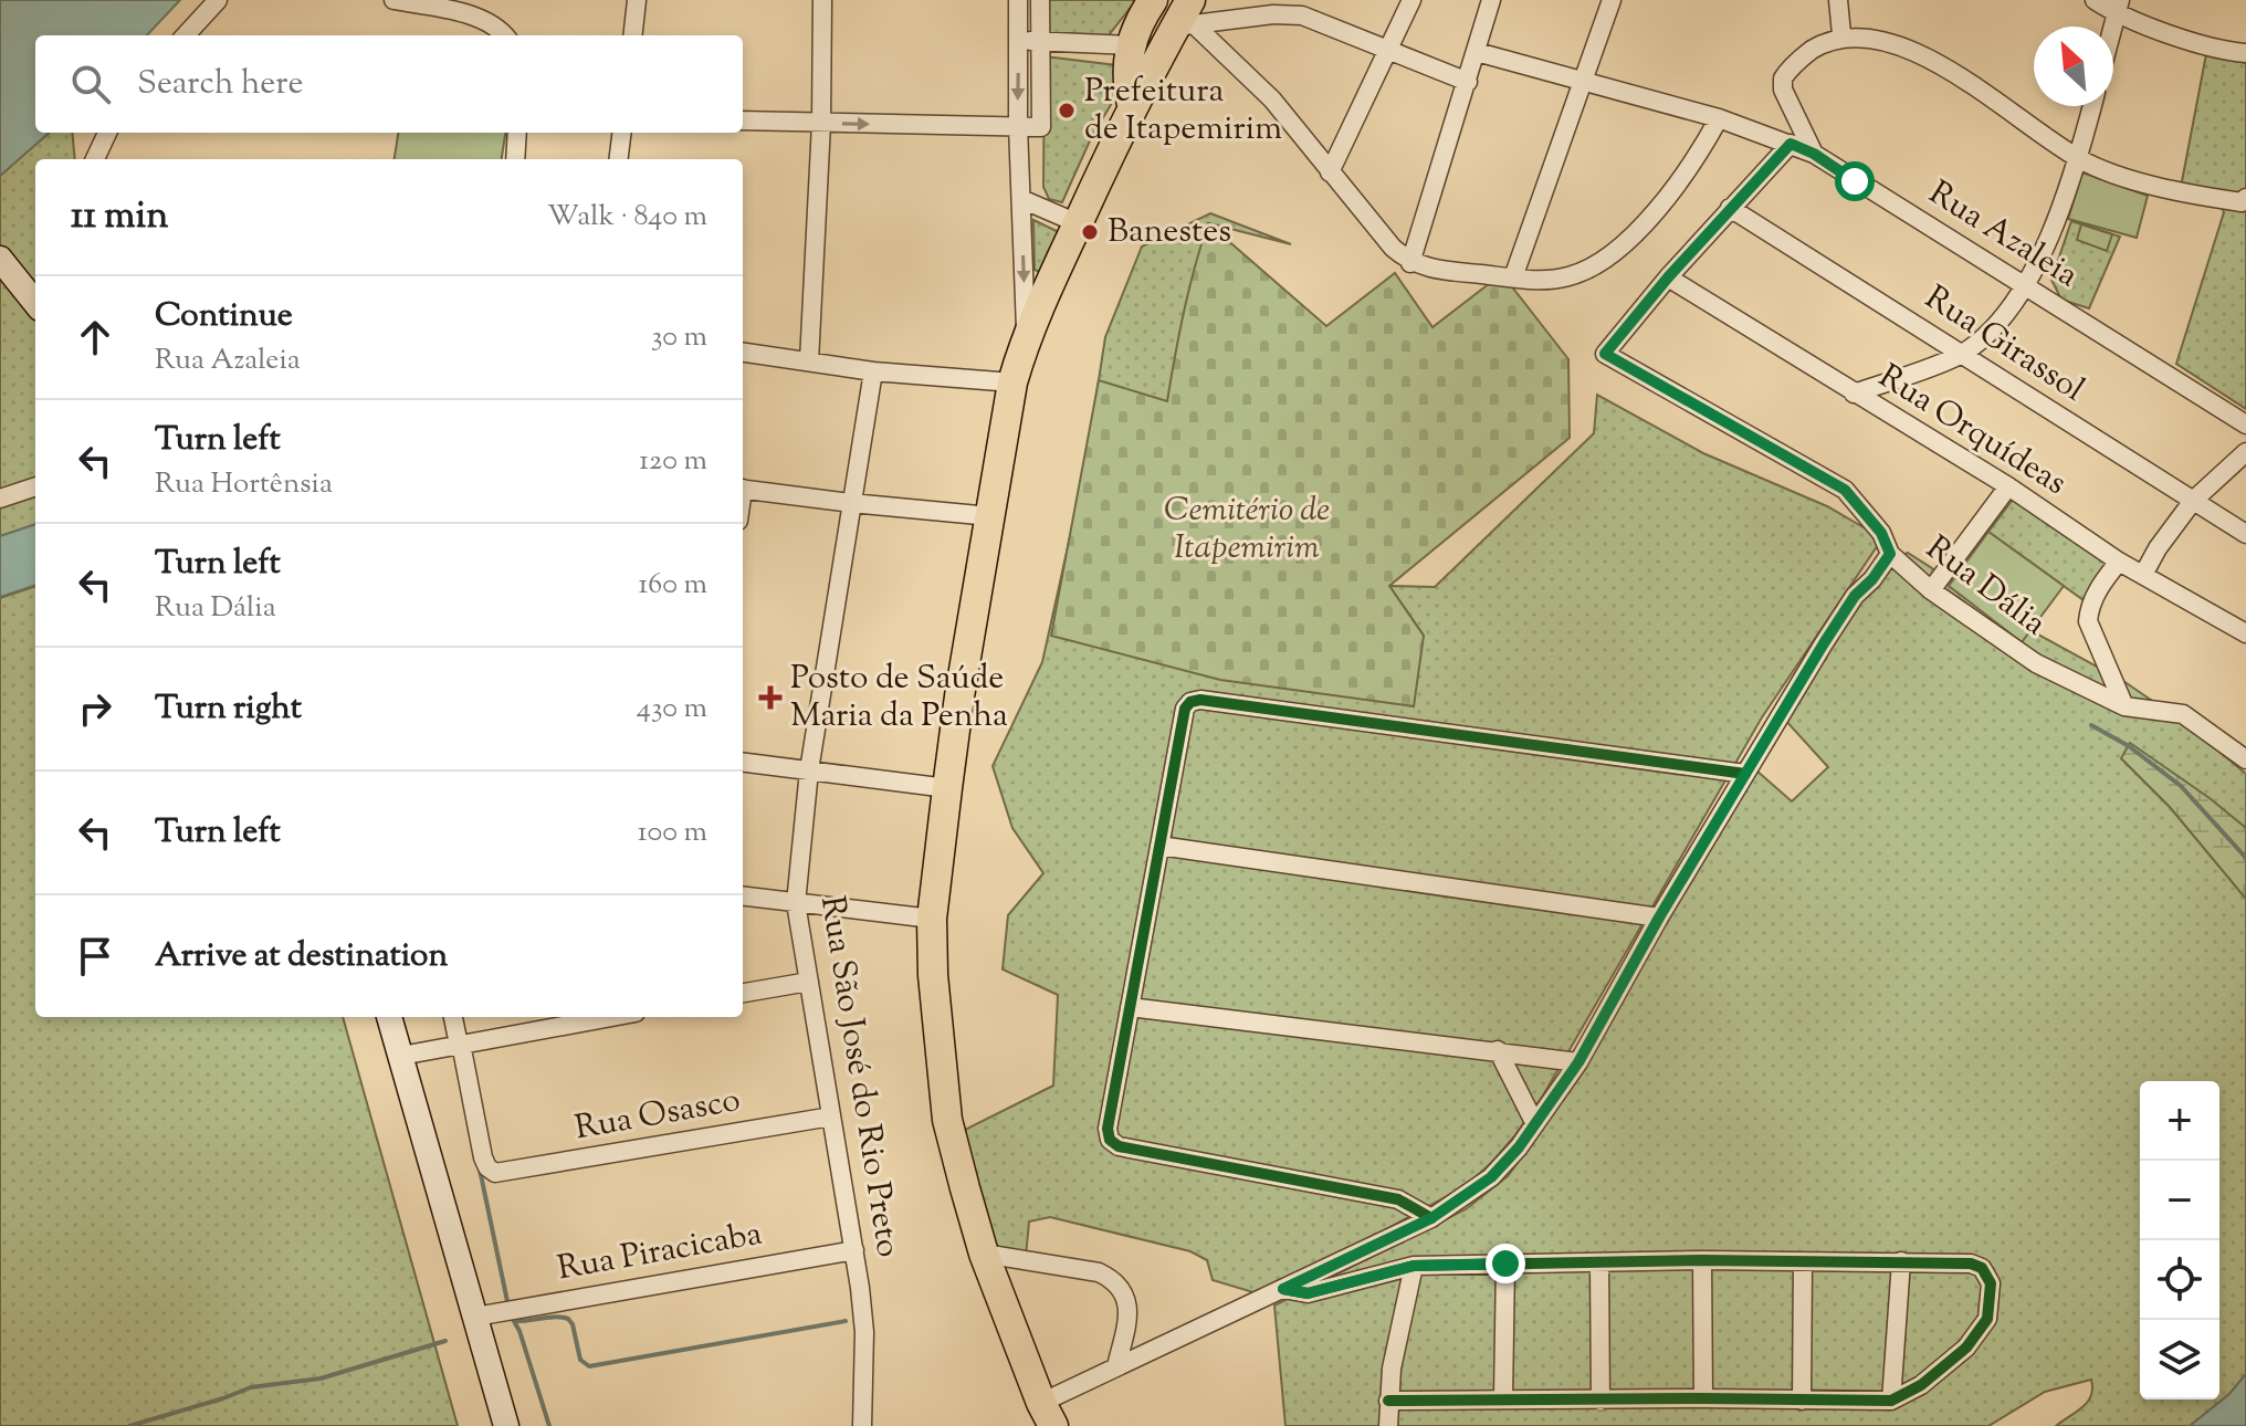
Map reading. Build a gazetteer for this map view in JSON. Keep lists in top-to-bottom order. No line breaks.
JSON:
{"streets":{"street":["Rua Azaleia","Rua Girassol","Rua Orquídeas","Rua Dália","Rua São José do Rio Preto","Rua Osasco","Rua Piracicaba"]},"crossings":[["Rua Orquídeas","Rua Dália"],["Rua São José do Rio Preto","Rua Osasco"],["Rua São José do Rio Preto","Rua Piracicaba"]],"parks":["Cemitério de Itapemirim"],"places":{"other":["Prefeitura de Itapemirim","Banestes"],"health":["Posto de Saúde Maria da Penha"]},"north":"top left","page":{"search":"Search here","heading":["11 min","Walk · 840 m"],"list":[["Continue","Rua Azaleia","30 m"],["Turn left","Rua Hortênsia","120 m"],["Turn left","Rua Dália","160 m"],["Turn right","430 m"],["Turn left","100 m"],"Arrive at destination"],"map_buttons":["+","−"]}}
